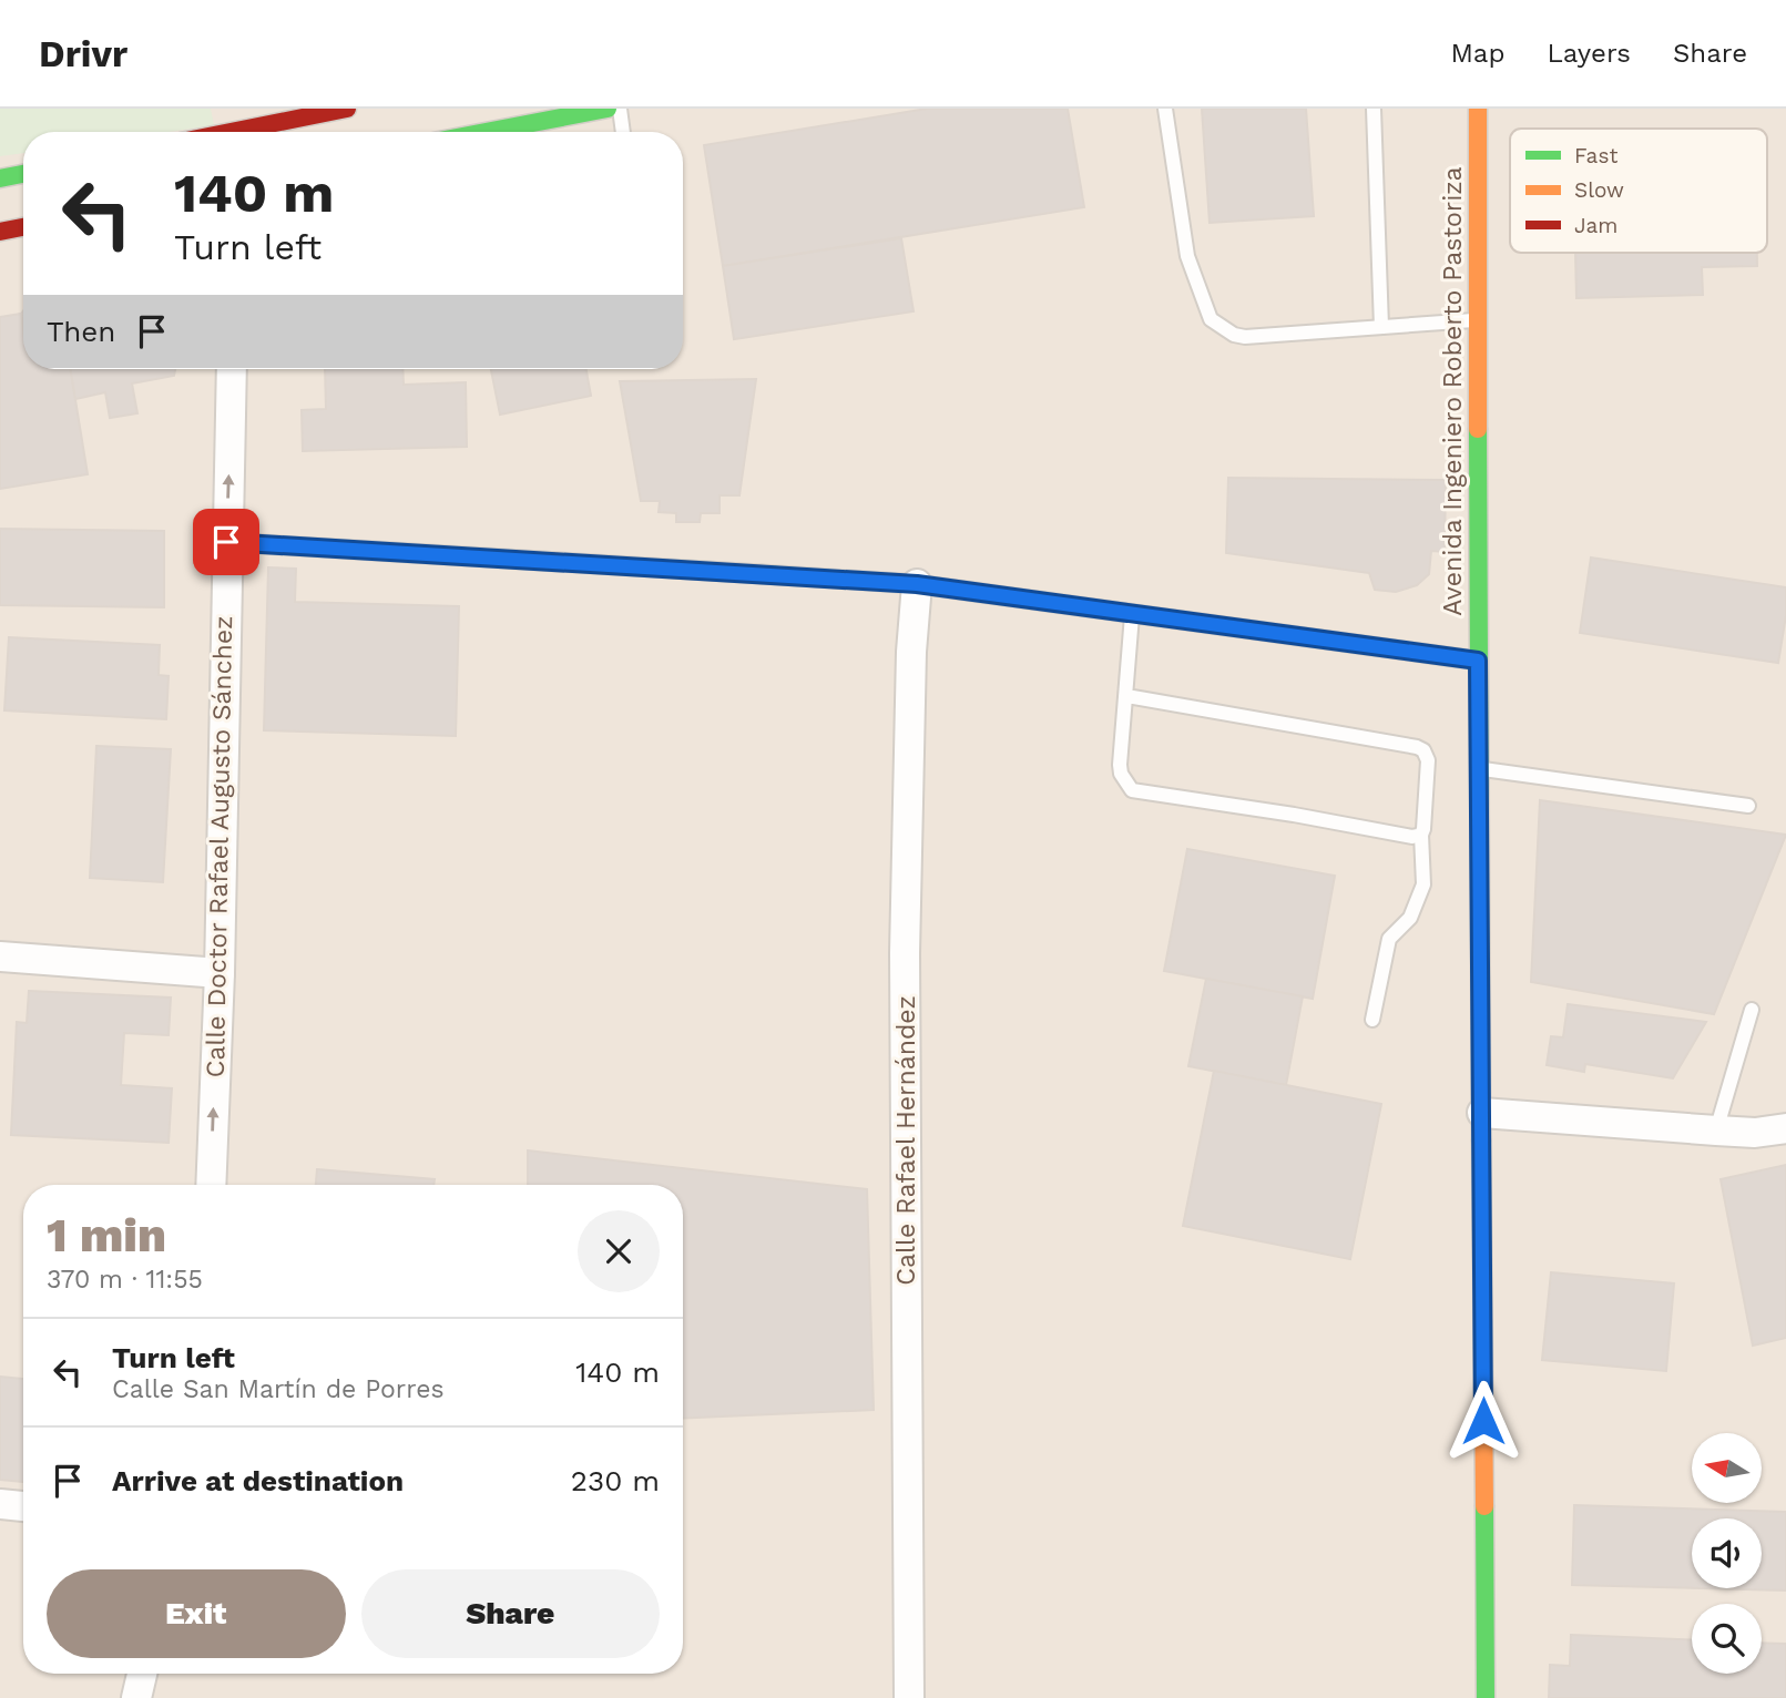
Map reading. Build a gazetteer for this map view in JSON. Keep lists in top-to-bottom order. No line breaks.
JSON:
{"streets":{"street":["Avenida Ingeniero Roberto Pastoriza","Calle Doctor Rafael Augusto Sánchez","Calle Rafael Hernández"]},"one_way":["Calle Doctor Rafael Augusto Sánchez"],"legend":["Fast","Slow","Jam"],"north":"left","page":{"header":"Drivr","nav":["Map","Layers","Share"],"turn":["140 m","Turn left"],"then":"Then","heading":["1 min","370 m · 11:55"],"list":[{"name":"Turn left","note":"Calle San Martín de Porres","value":"140 m"},{"name":"Arrive at destination","value":"230 m"}],"buttons":["Exit","Share"]}}
